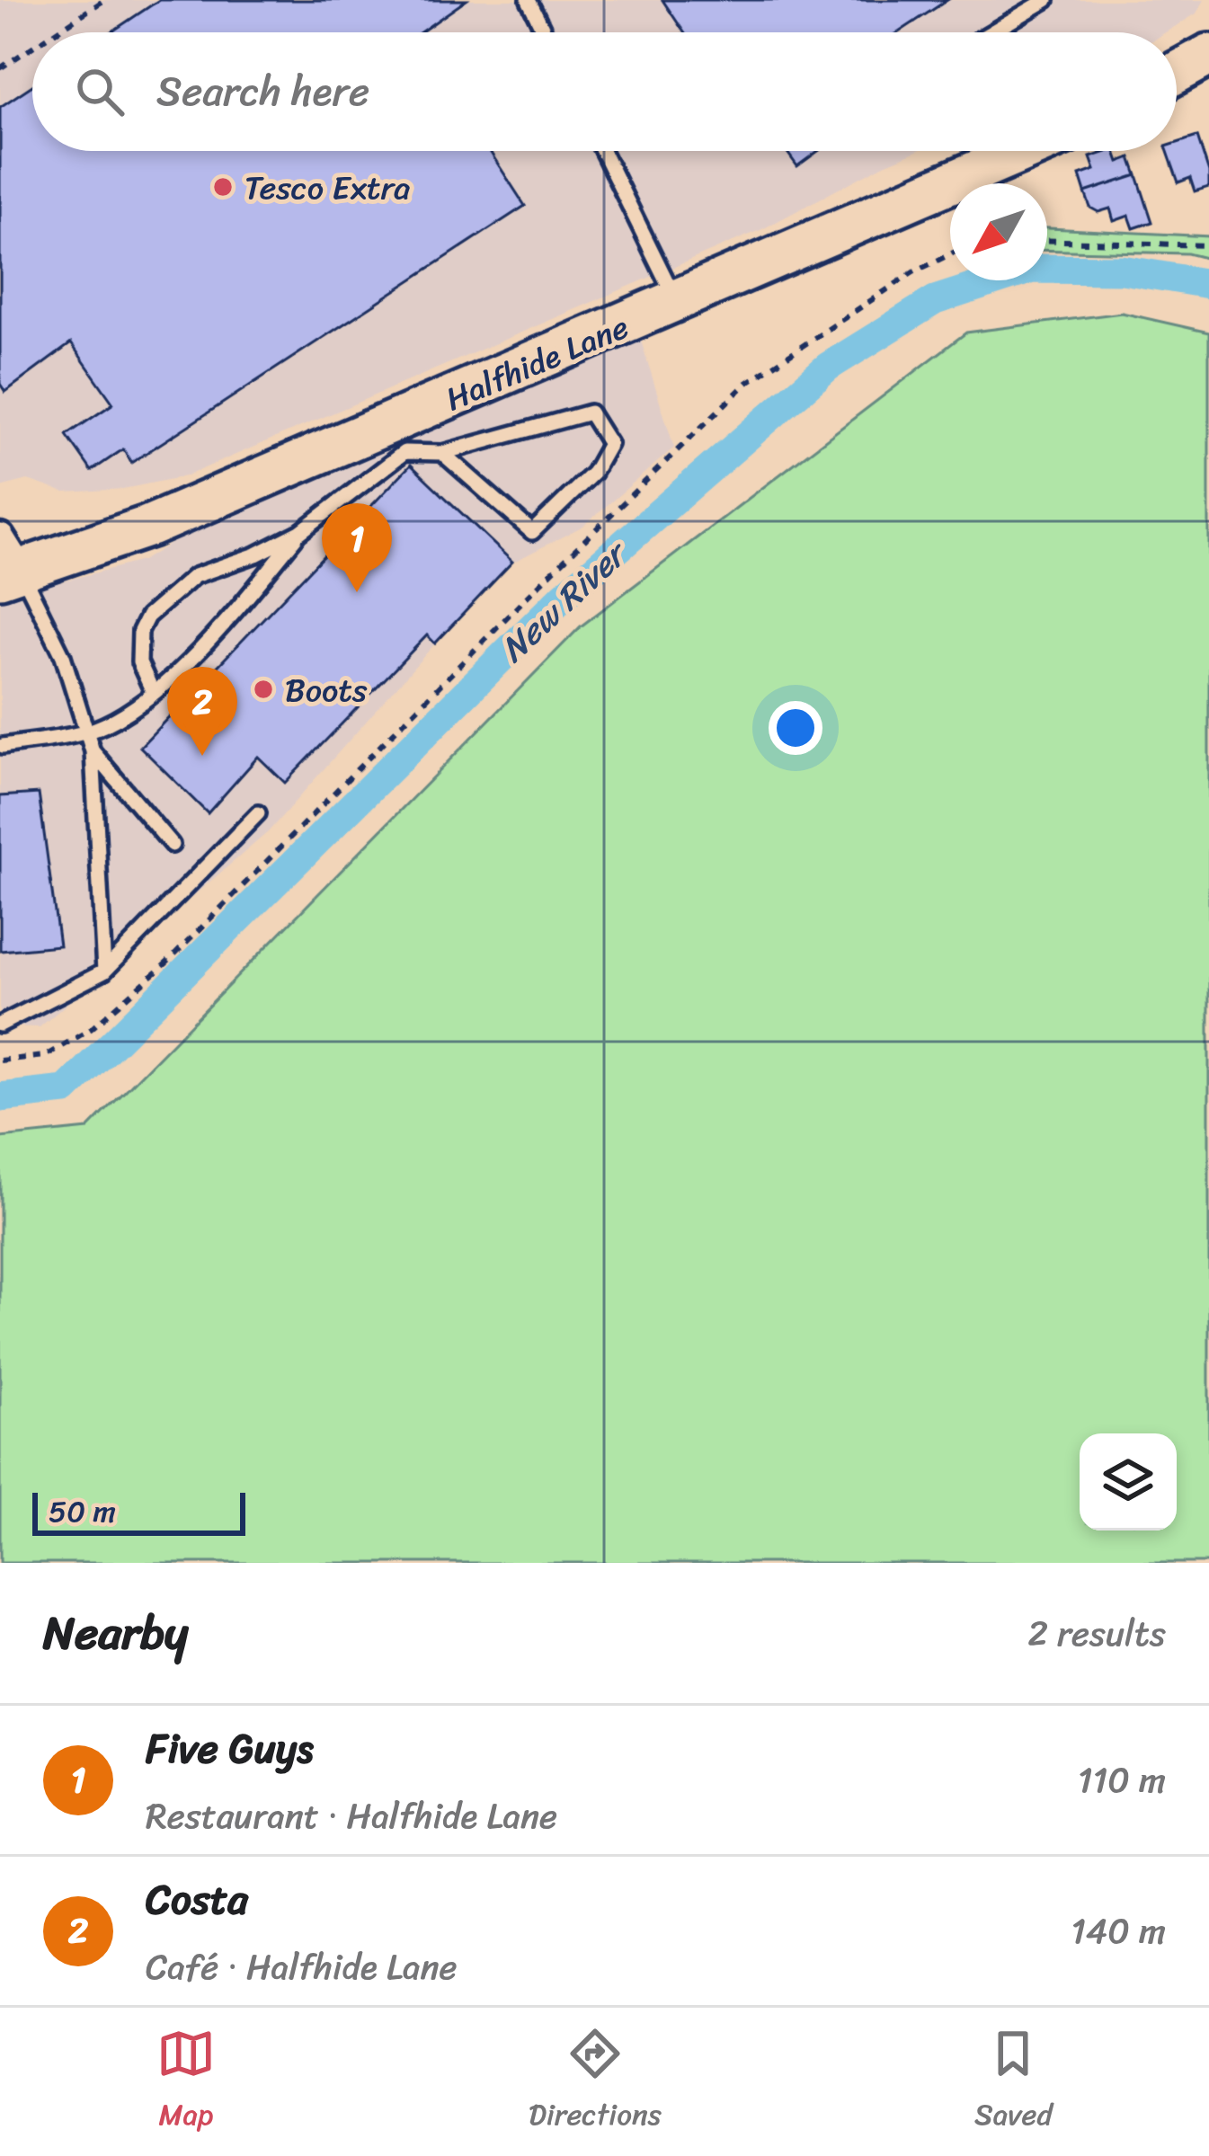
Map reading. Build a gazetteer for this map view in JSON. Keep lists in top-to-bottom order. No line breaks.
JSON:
{"streets":{"main road":["Halfhide Lane"]},"water":["New River"],"places":["Tesco Extra","Boots"],"scale_bar":"50 m","north":"bottom left","page":{"search":"Search here","pins":["1","2"],"scale":"50 m","heading":["Nearby","2 results"],"list":[{"mark":"1","name":"Five Guys","note":"Restaurant · Halfhide Lane","value":"110 m"},{"mark":"2","name":"Costa","note":"Café · Halfhide Lane","value":"140 m"}],"nav":["Map","Directions","Saved"]}}
